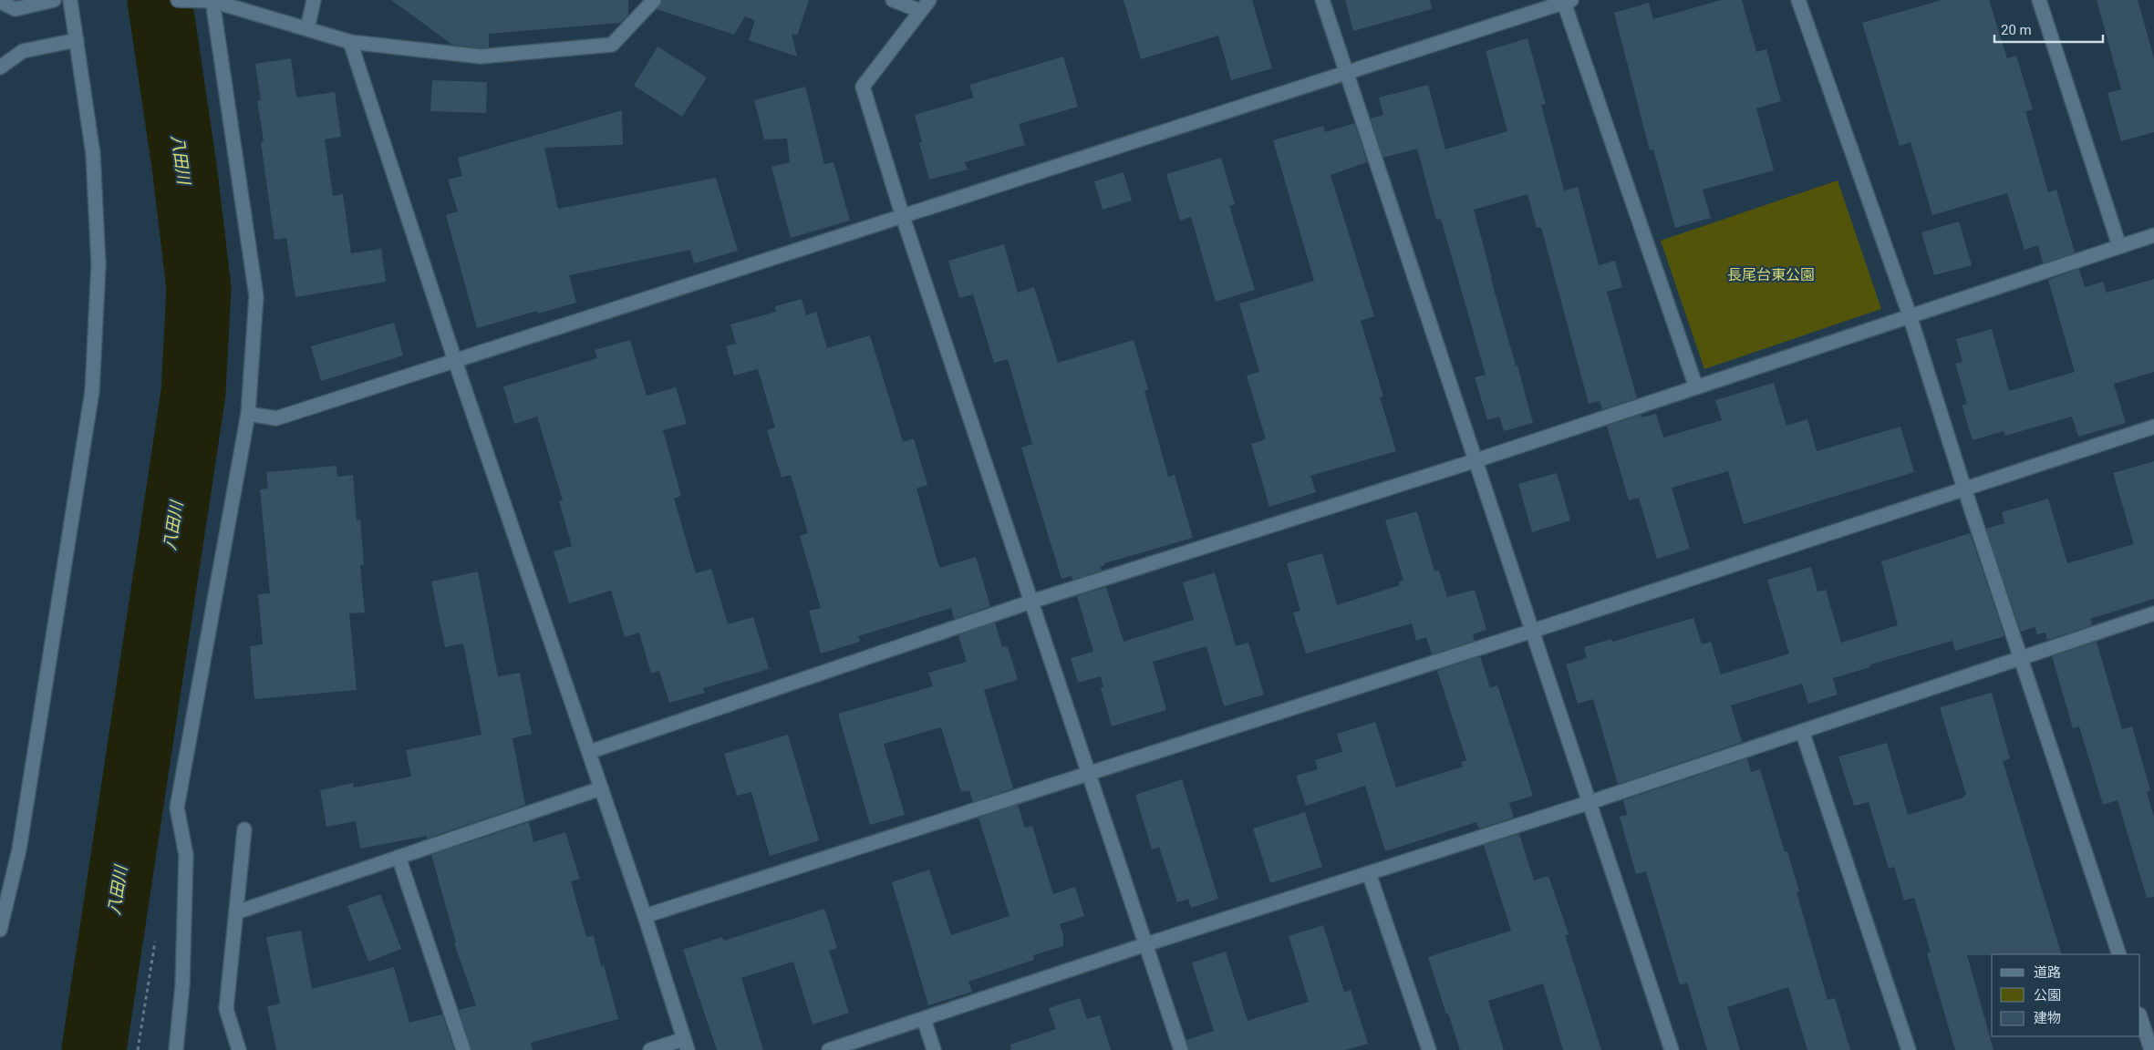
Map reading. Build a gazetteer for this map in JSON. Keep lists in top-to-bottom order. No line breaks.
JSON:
{"water":["八田川"],"parks":["長尾台東公園"],"legend":["道路","公園","建物"],"scale_bar":"20 m"}
